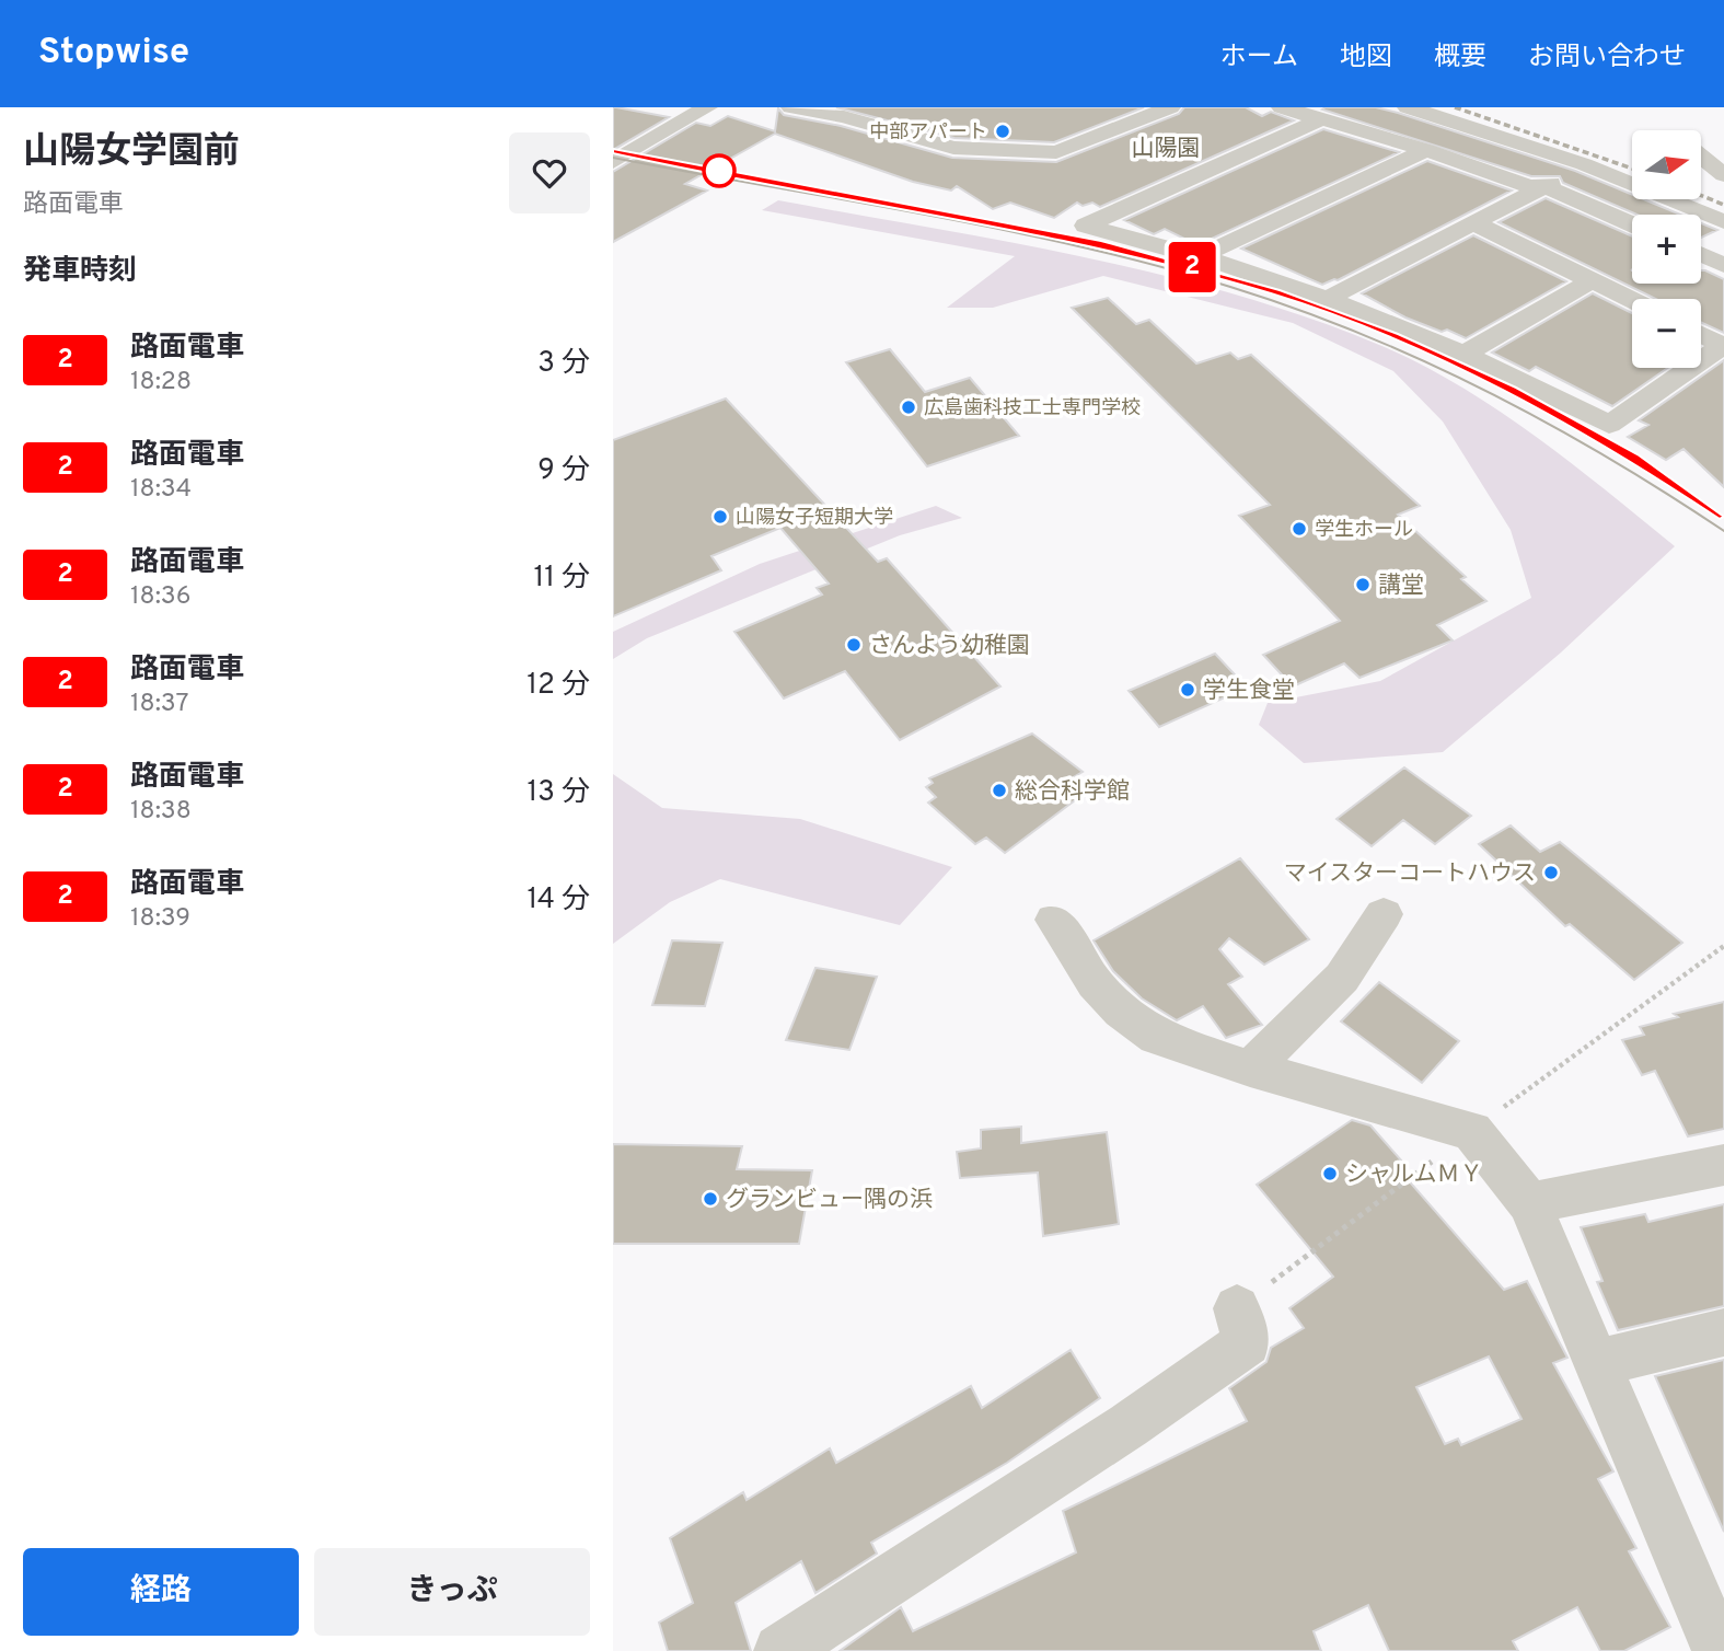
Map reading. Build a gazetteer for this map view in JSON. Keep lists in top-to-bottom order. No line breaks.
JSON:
{"districts":["山陽園"],"places":["中部アパート","広島歯科技工士専門学校","山陽女子短期大学","学生ホール","講堂","さんよう幼稚園","学生食堂","総合科学館","マイスターコートハウス","シャルムＭＹ","グランビュー隅の浜"],"lines":["tram line 2"],"north":"right","page":{"header":"Stopwise","nav":["ホーム","地図","概要","お問い合わせ"],"heading":[["山陽女学園前","路面電車"],"発車時刻"],"on_map":"2","map_buttons":["+","−"],"list":[{"mark":"2","name":"路面電車","note":"18:28","value":"3 分"},{"mark":"2","name":"路面電車","note":"18:34","value":"9 分"},{"mark":"2","name":"路面電車","note":"18:36","value":"11 分"},{"mark":"2","name":"路面電車","note":"18:37","value":"12 分"},{"mark":"2","name":"路面電車","note":"18:38","value":"13 分"},{"mark":"2","name":"路面電車","note":"18:39","value":"14 分"}],"buttons":["経路","きっぷ"]}}
